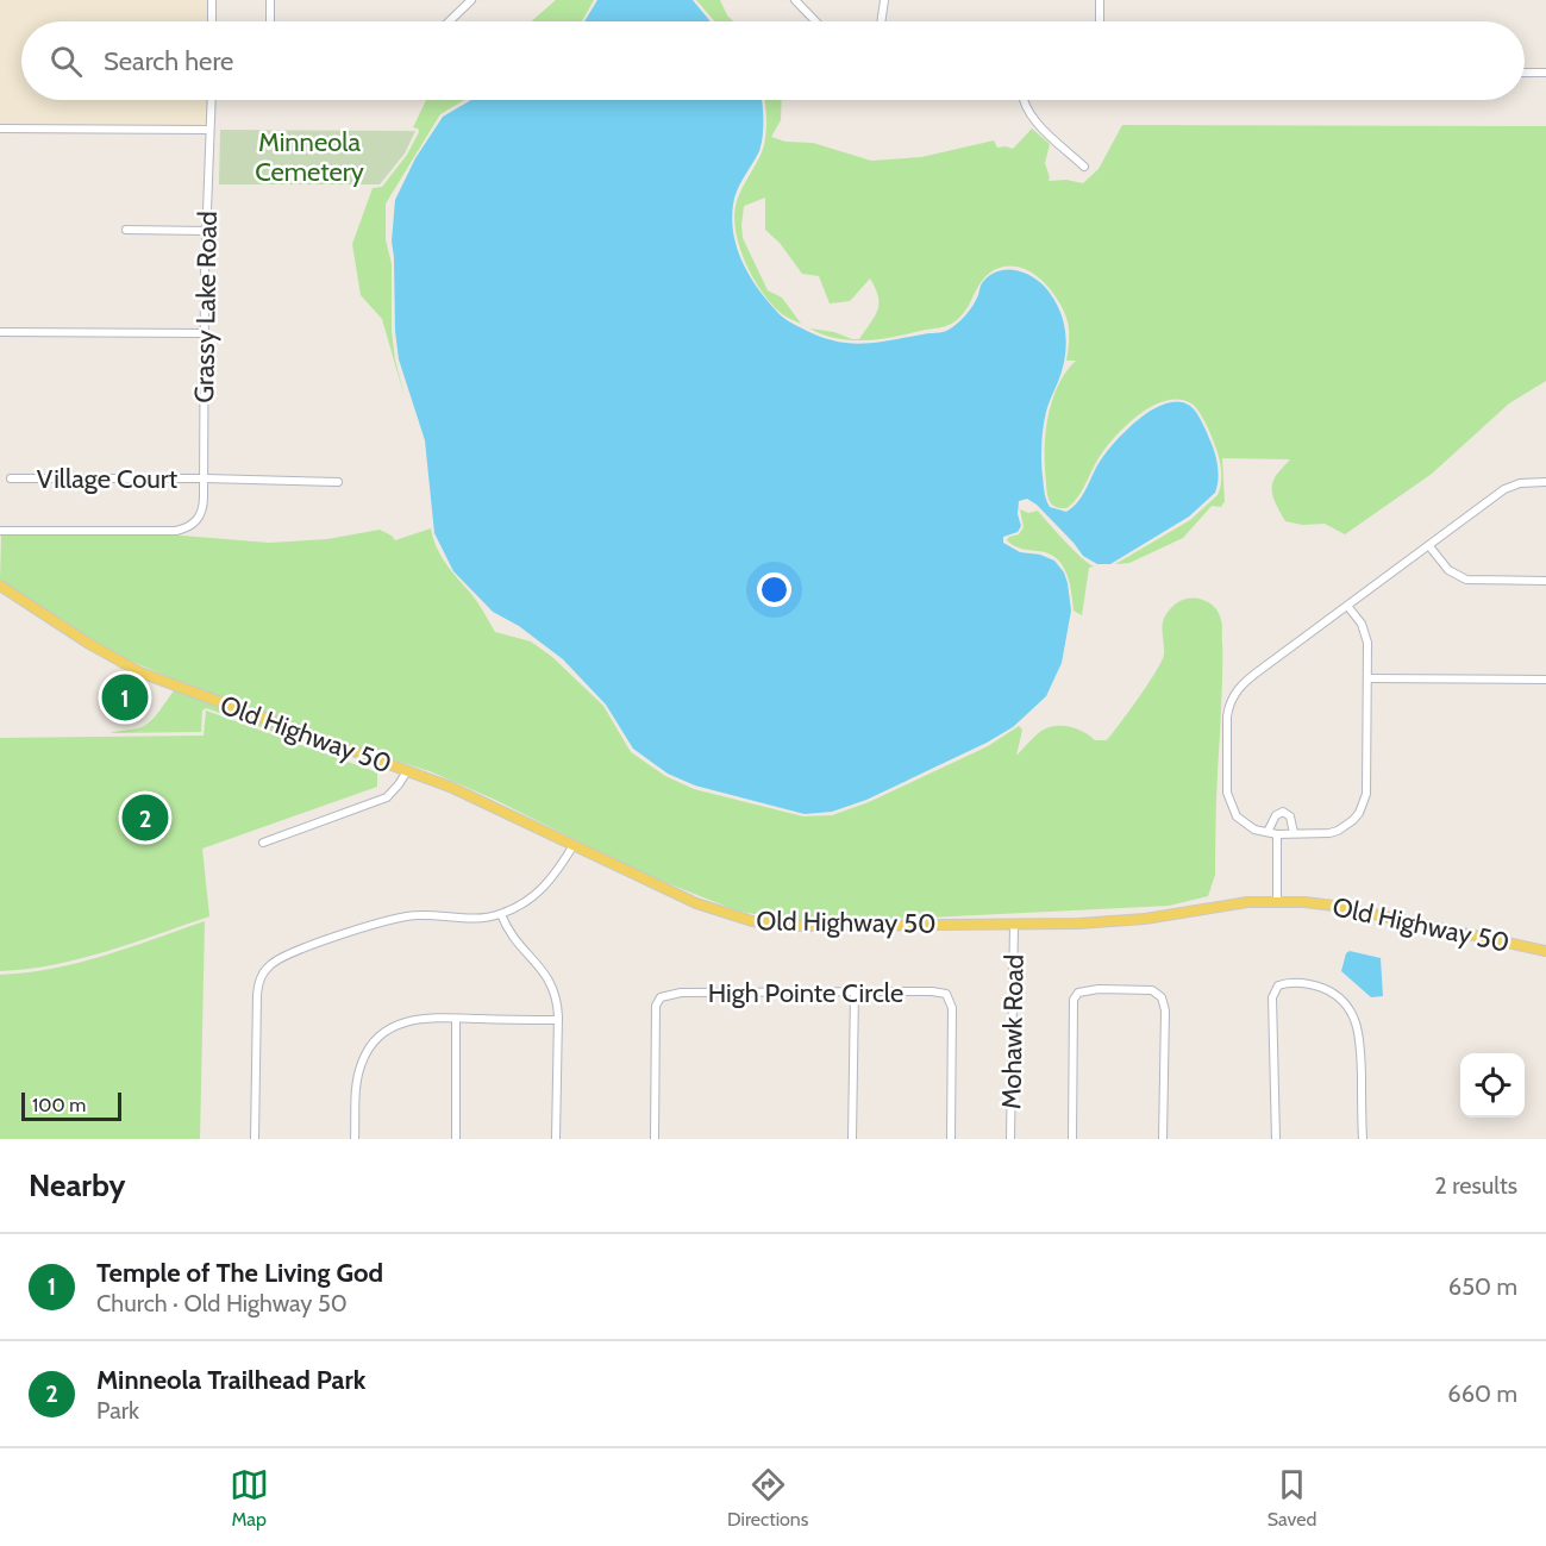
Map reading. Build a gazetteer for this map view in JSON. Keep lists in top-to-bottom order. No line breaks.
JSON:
{"streets":{"main road":["Old Highway 50"],"street":["Grassy Lake Road","Village Court","High Pointe Circle","Mohawk Road"]},"crossings":[["Grassy Lake Road","Village Court"],["Old Highway 50","Mohawk Road"]],"parks":["Minneola Cemetery"],"scale_bar":"100 m","page":{"search":"Search here","pins":["1","2"],"scale":"100 m","heading":["Nearby","2 results"],"list":[{"mark":"1","name":"Temple of The Living God","note":"Church · Old Highway 50","value":"650 m"},{"mark":"2","name":"Minneola Trailhead Park","note":"Park","value":"660 m"}],"nav":["Map","Directions","Saved"]}}
